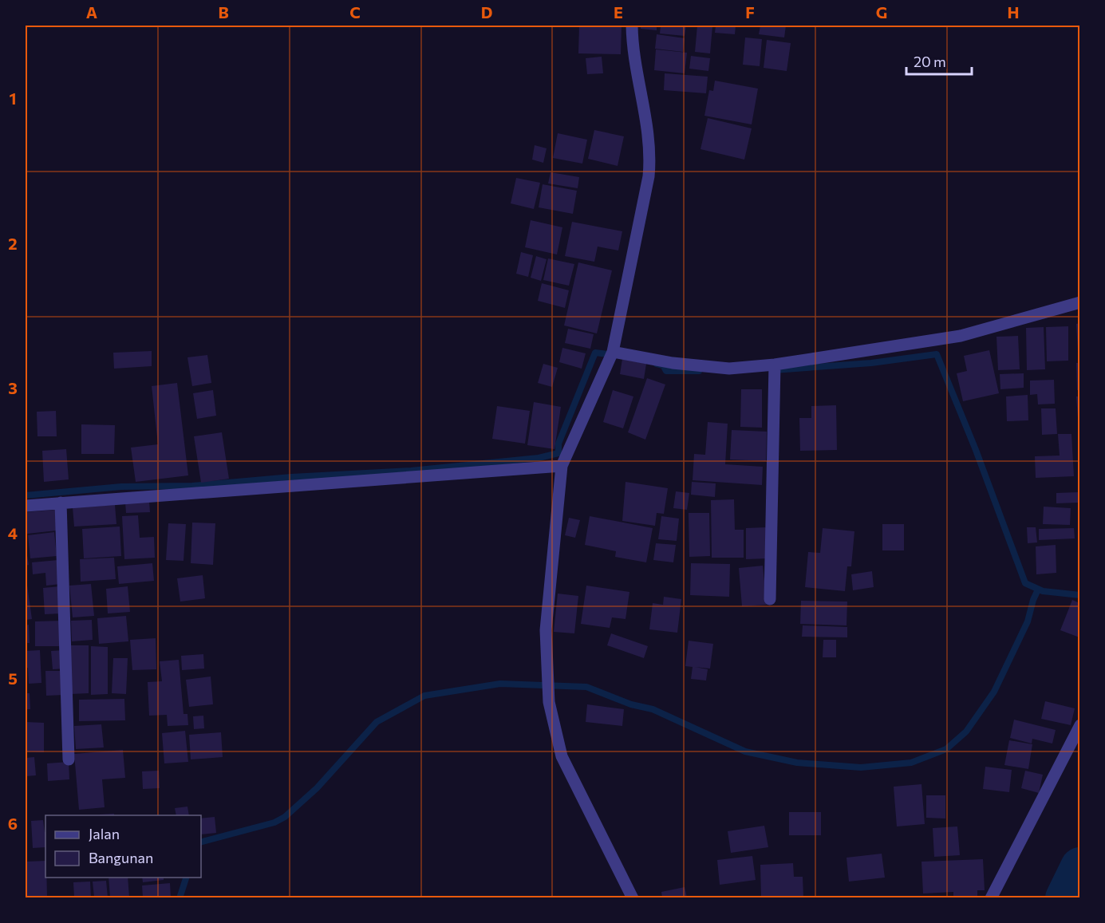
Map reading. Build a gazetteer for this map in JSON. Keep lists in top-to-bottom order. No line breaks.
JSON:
{"legend":["Jalan","Bangunan"],"scale_bar":"20 m","grid":{"columns":["A","B","C","D","E","F","G","H"],"rows":["1","2","3","4","5","6"]}}
